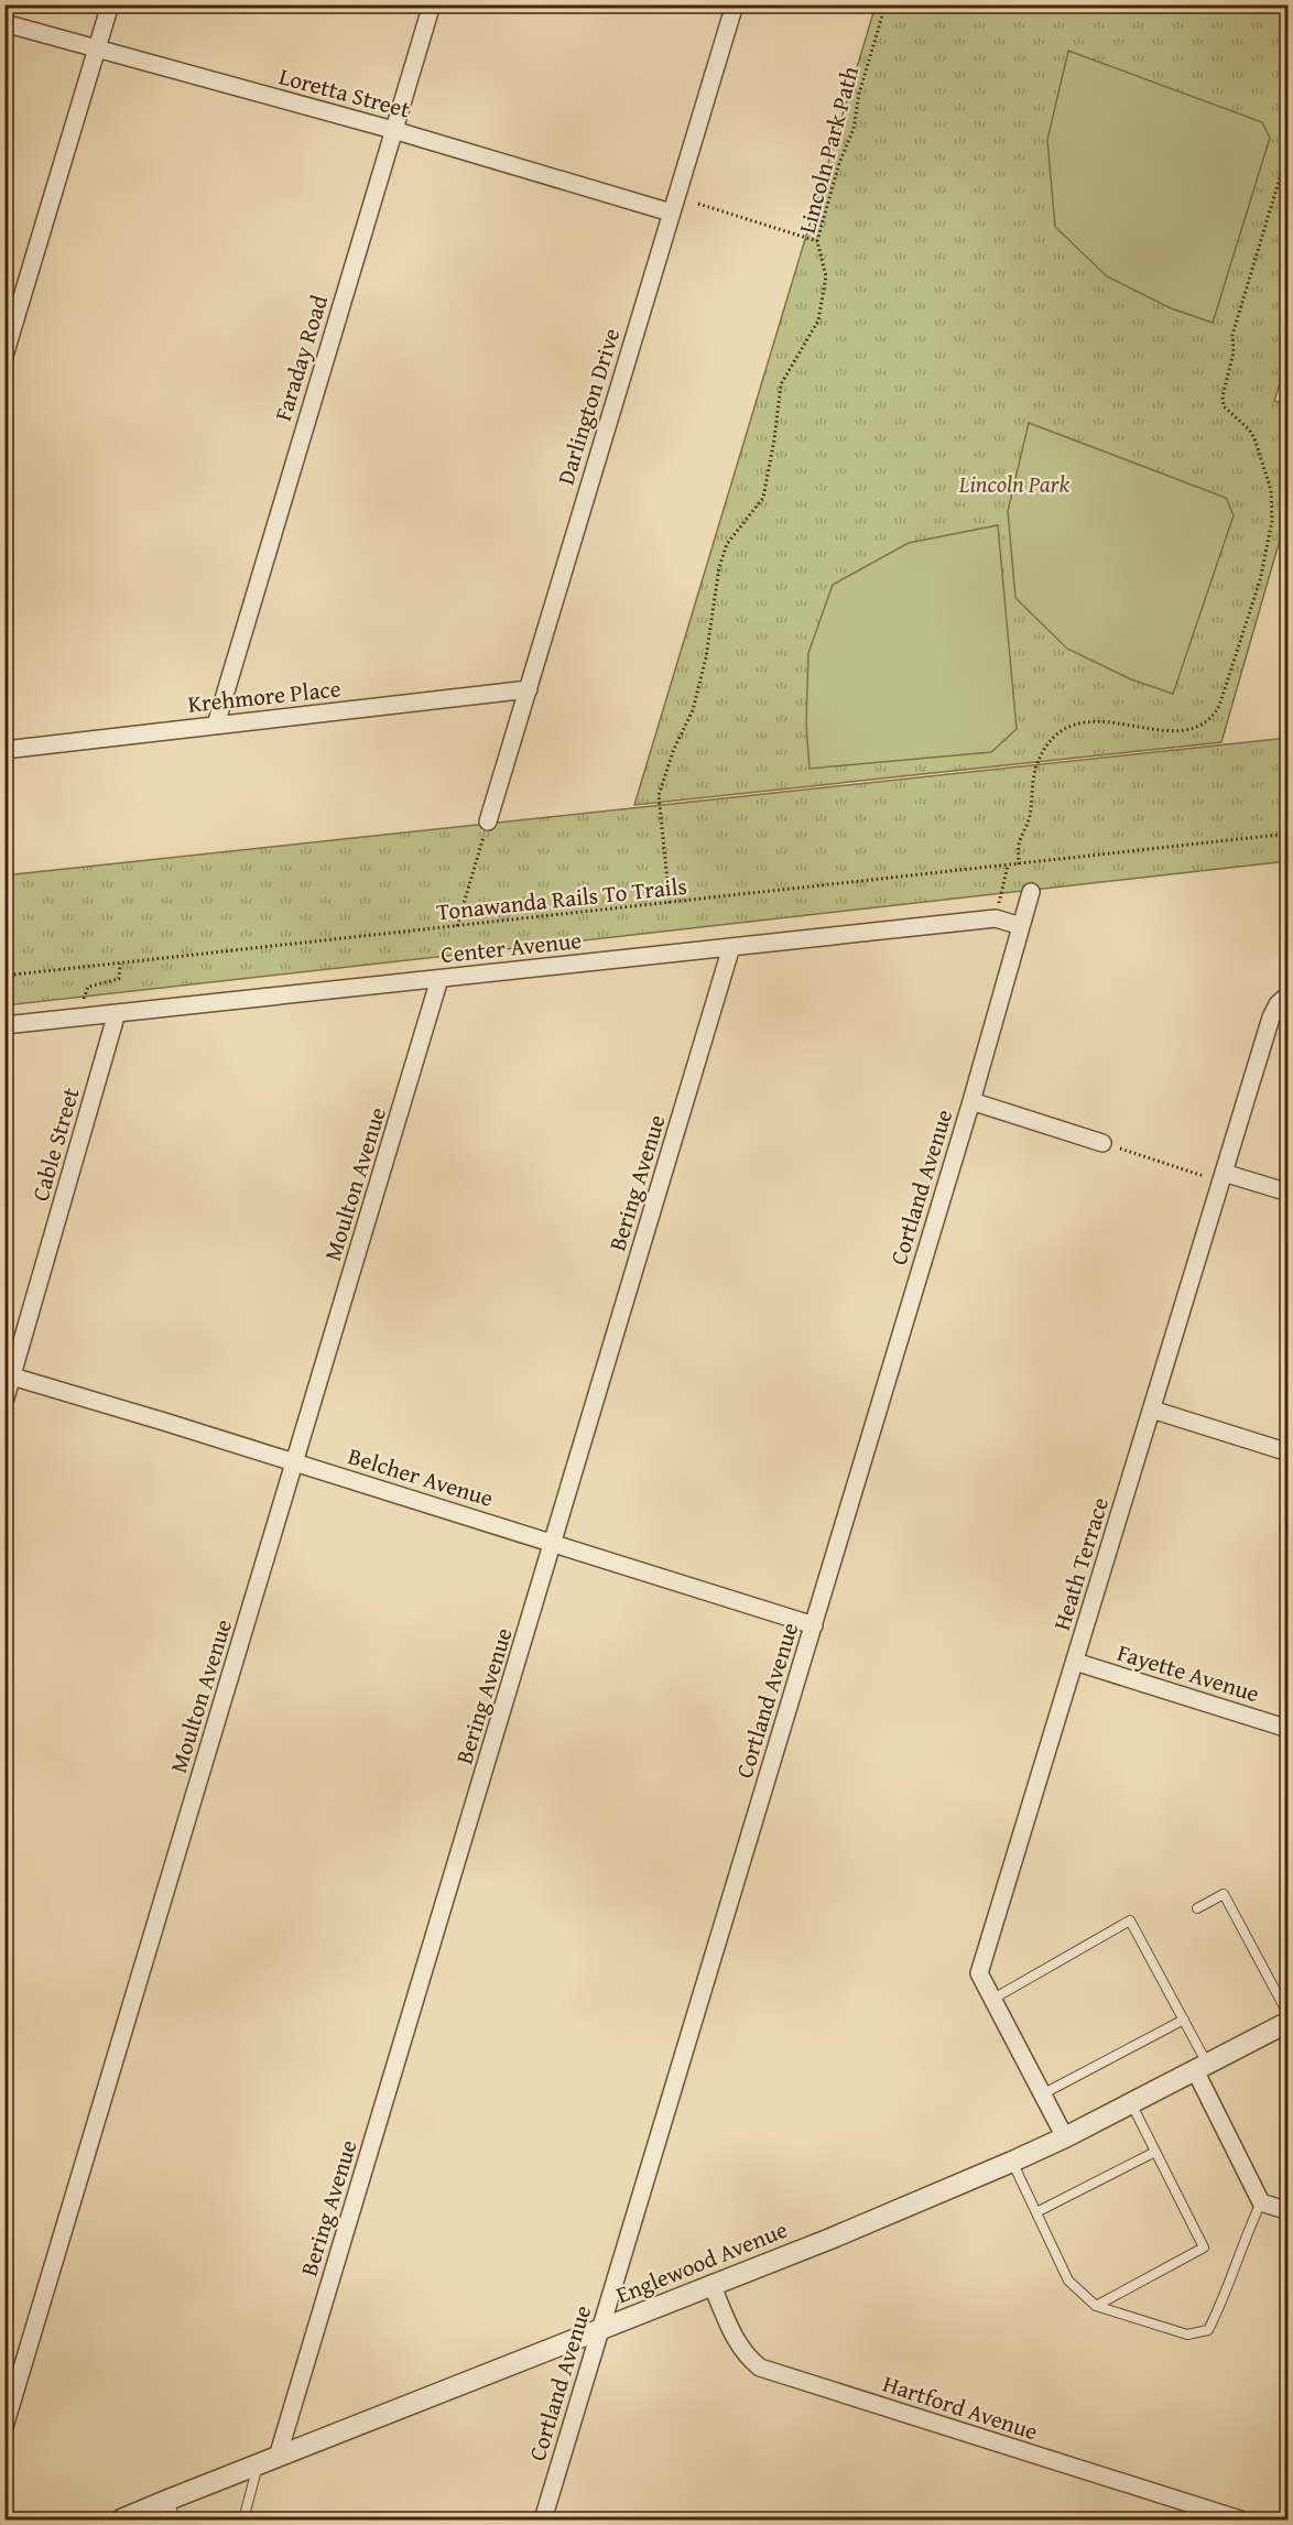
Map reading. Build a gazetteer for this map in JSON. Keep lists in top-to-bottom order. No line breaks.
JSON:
{"streets":{"street":["Loretta Street","Faraday Road","Darlington Drive","Krehmore Place","Center Avenue","Cable Street","Bering Avenue","Moulton Avenue","Cortland Avenue","Belcher Avenue","Heath Terrace","Fayette Avenue","Englewood Avenue","Hartford Avenue"],"path":["Lincoln Park Path","Tonawanda Rails To Trails"]},"crossings":[["Loretta Street","Faraday Road"],["Loretta Street","Darlington Drive"],["Lincoln Park Path","Tonawanda Rails To Trails"],["Faraday Road","Krehmore Place"],["Darlington Drive","Krehmore Place"],["Center Avenue","Cable Street"],["Center Avenue","Bering Avenue"],["Center Avenue","Moulton Avenue"],["Center Avenue","Cortland Avenue"],["Cable Street","Belcher Avenue"],["Bering Avenue","Belcher Avenue"],["Bering Avenue","Englewood Avenue"],["Moulton Avenue","Belcher Avenue"],["Cortland Avenue","Belcher Avenue"],["Cortland Avenue","Englewood Avenue"],["Heath Terrace","Fayette Avenue"],["Heath Terrace","Englewood Avenue"],["Englewood Avenue","Hartford Avenue"]],"parks":["Lincoln Park"]}
